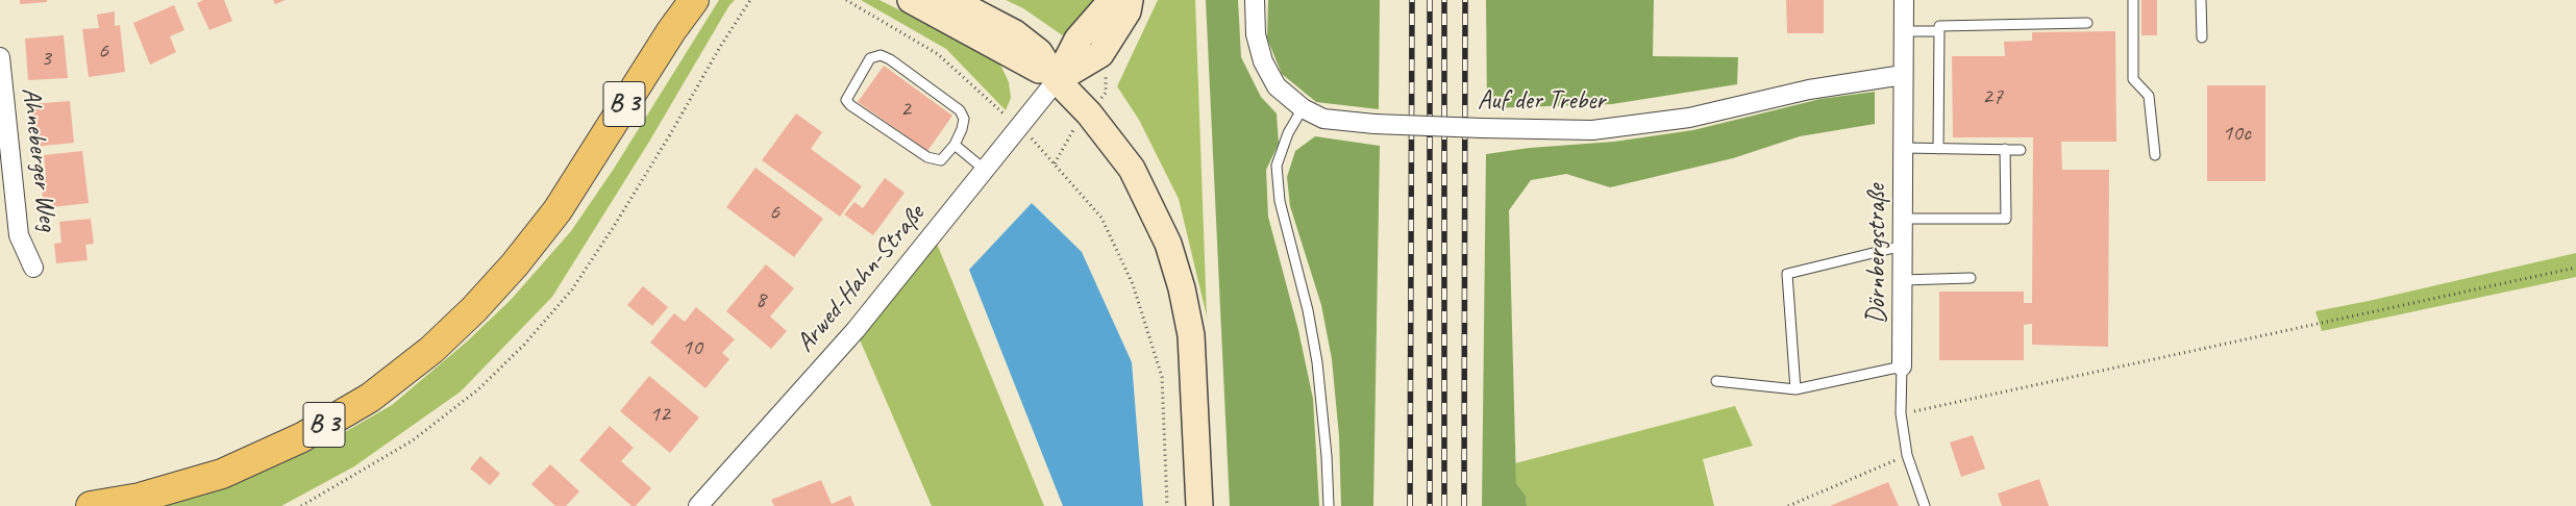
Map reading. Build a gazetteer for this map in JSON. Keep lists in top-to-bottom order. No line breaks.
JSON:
{"streets":{"main road":["B 3"],"street":["Auf der Treber","Ahneberger Weg","Dörnbergstraße","Arwed-Hahn-Straße"]},"crossings":[["Auf der Treber","Dörnbergstraße"]],"house_numbers":["6","3","27","2","10c","6","8","10","12"]}
